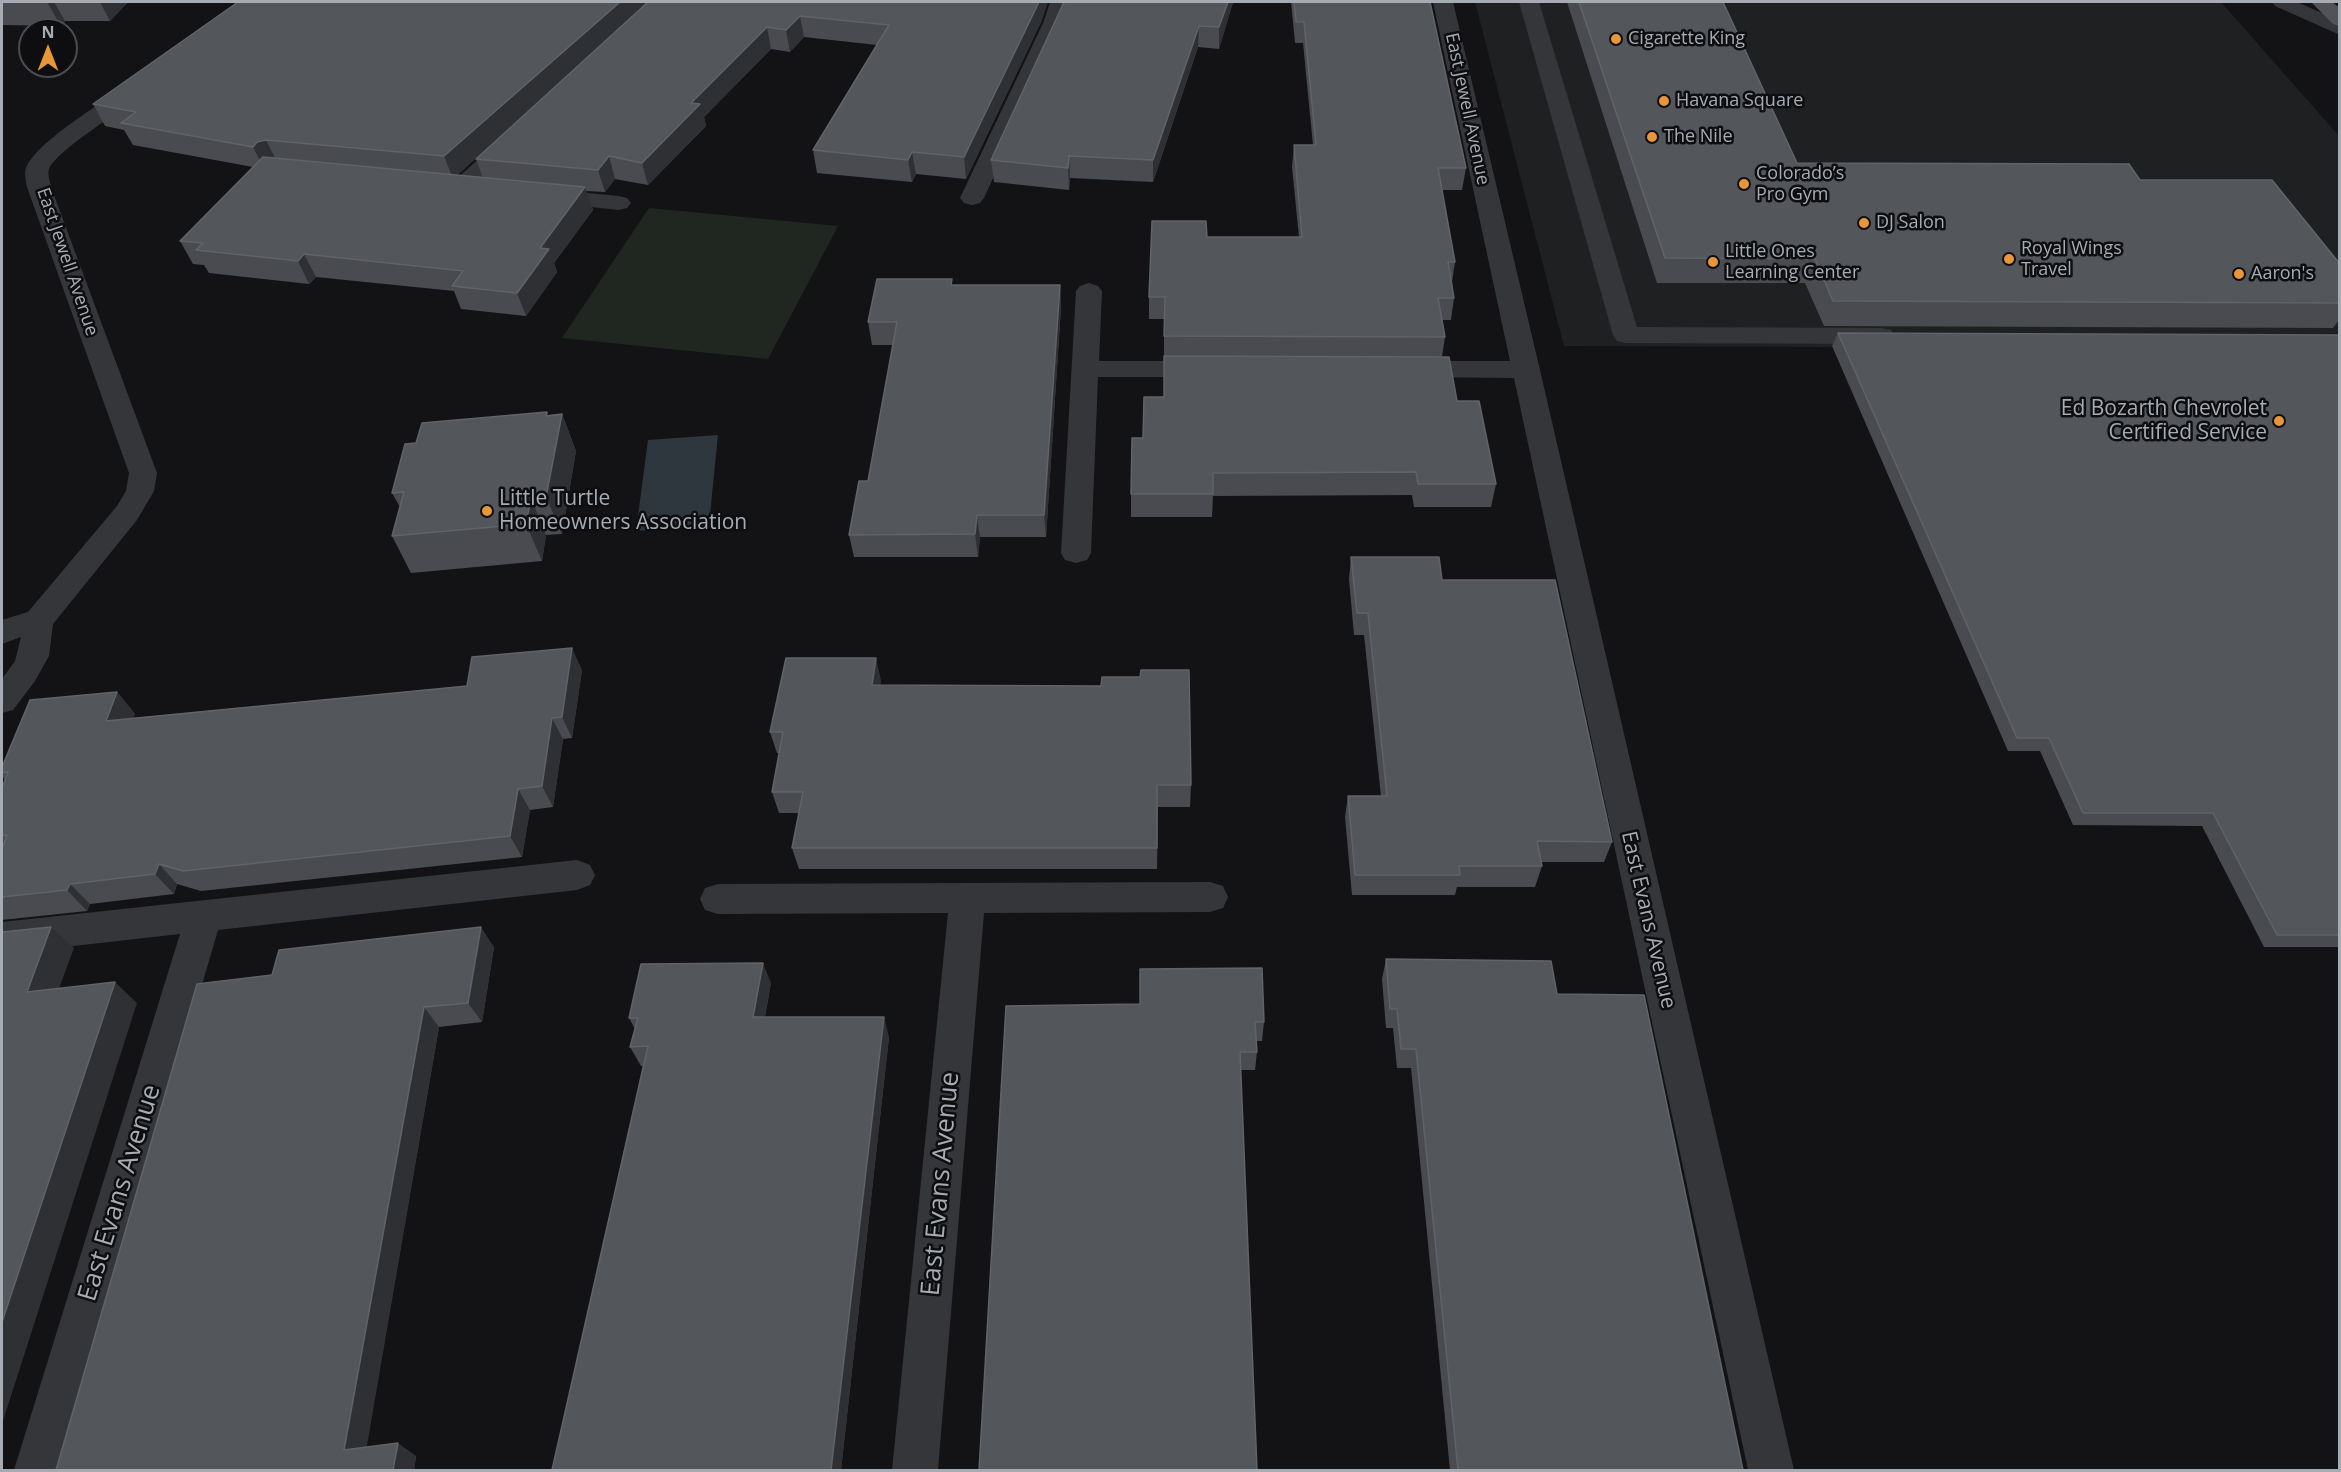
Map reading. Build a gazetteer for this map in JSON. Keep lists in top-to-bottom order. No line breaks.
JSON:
{"streets":{"lane":["East Jewell Avenue","East Evans Avenue"]},"crossings":[["East Jewell Avenue","East Evans Avenue"]],"places":["Cigarette King","Havana Square","The Nile","Colorado’s Pro Gym","DJ Salon","Royal Wings Travel","Little Ones Learning Center","Aaron's","Ed Bozarth Chevrolet Certified Service","Little Turtle Homeowners Association"],"north":"top"}
